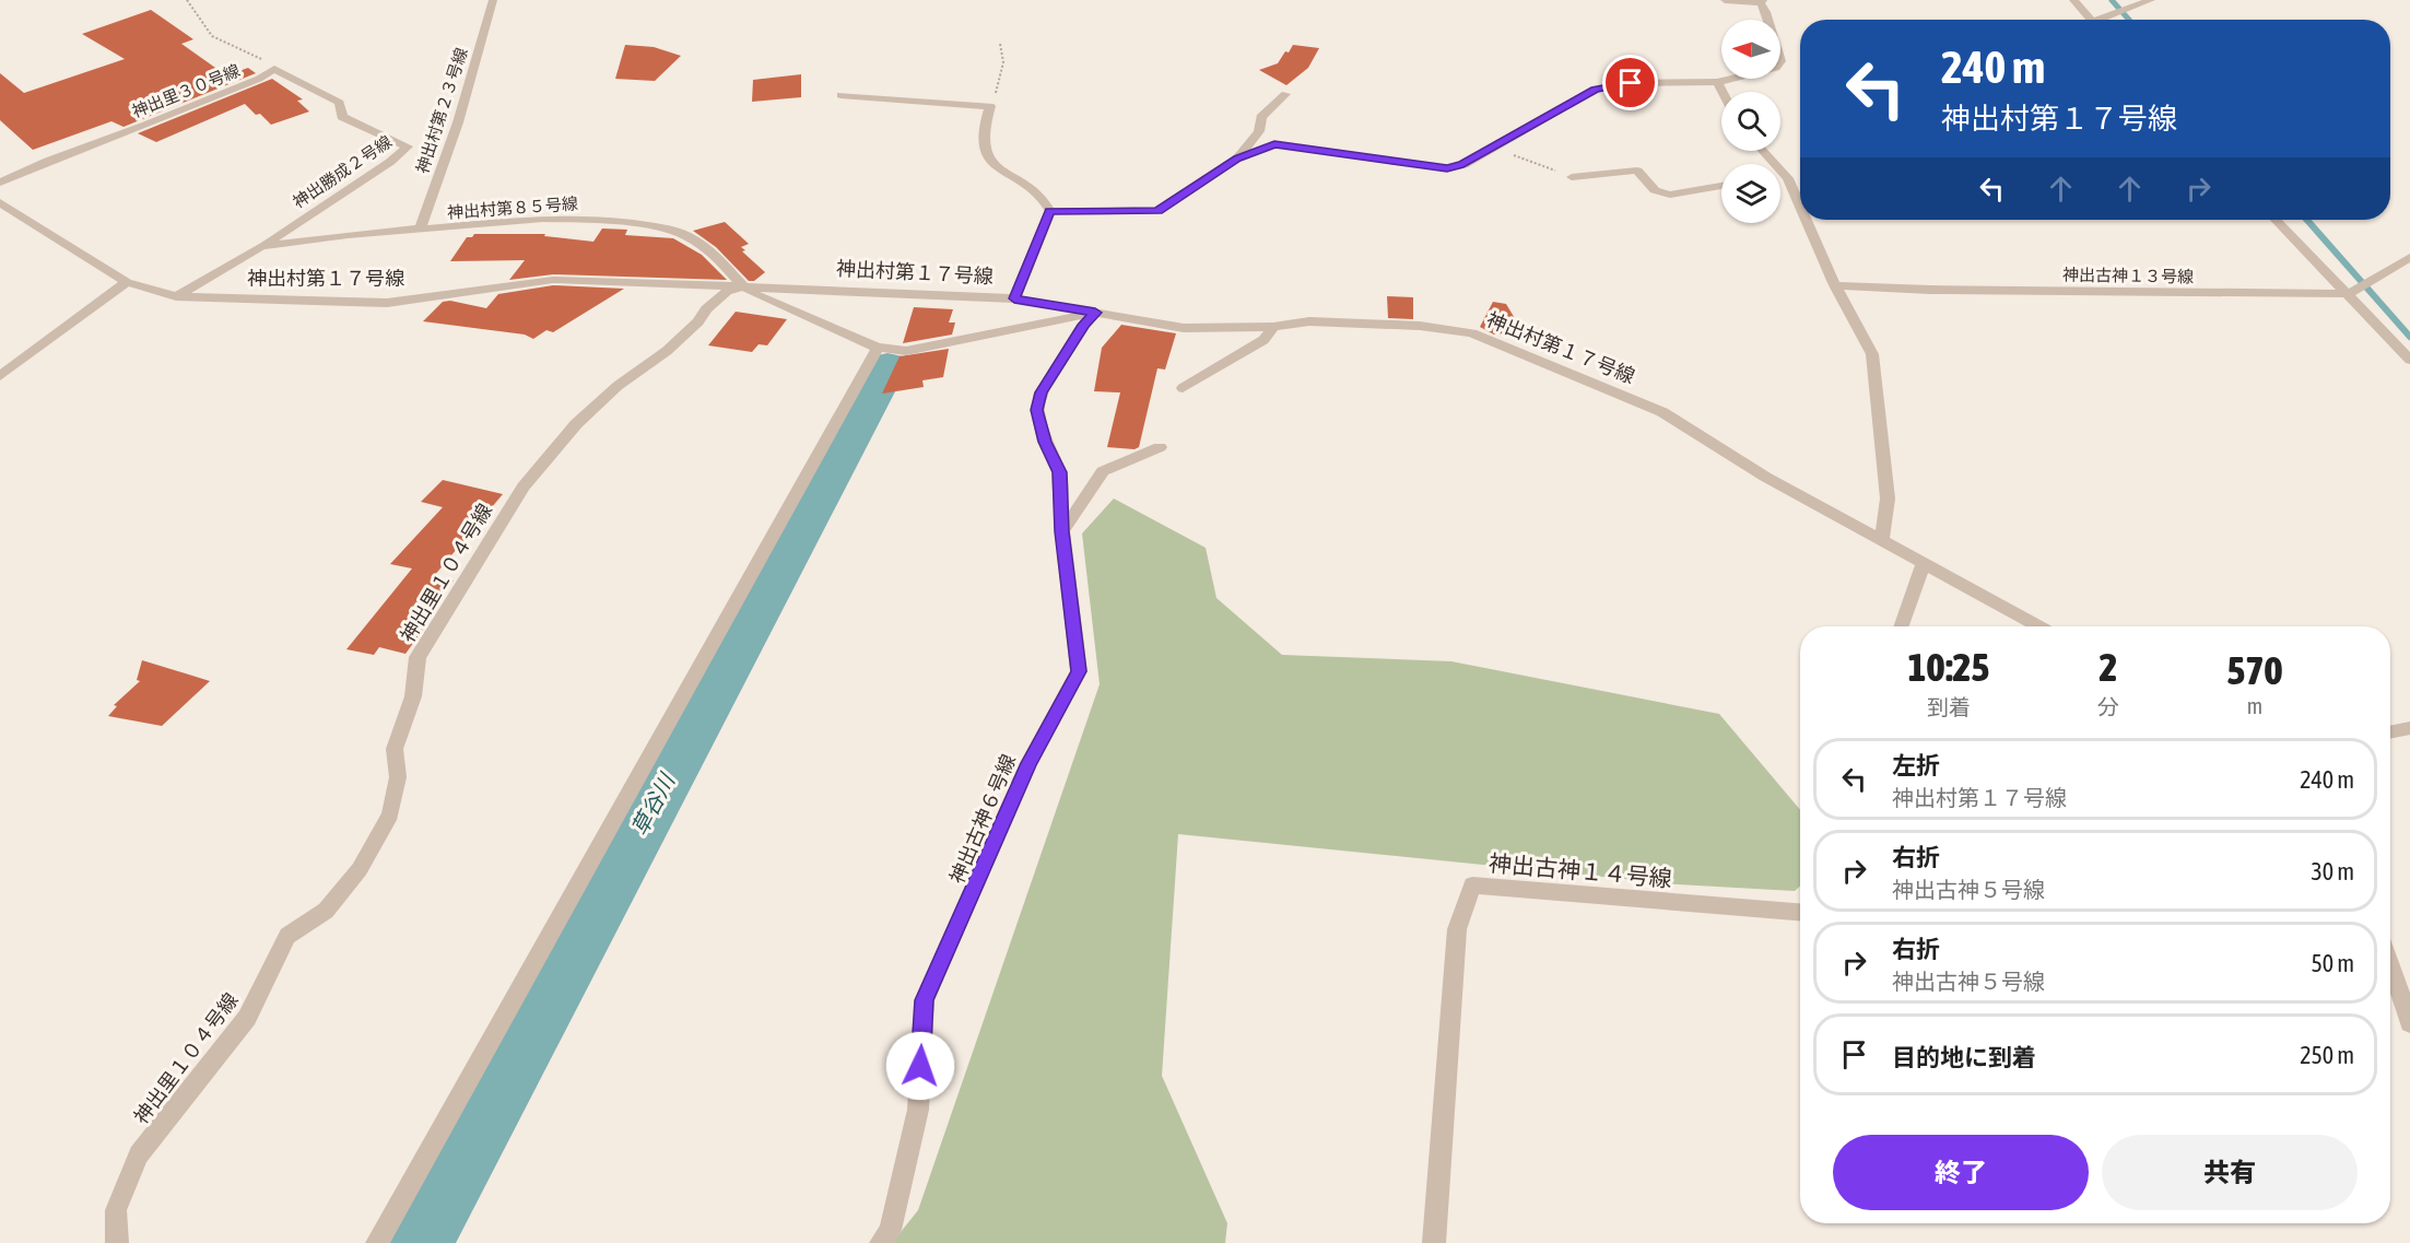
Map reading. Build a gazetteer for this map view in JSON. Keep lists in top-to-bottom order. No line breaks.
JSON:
{"streets":{"street":["神出里３０号線","神出村第２３号線","神出勝成２号線","神出村第８５号線","神出村第１７号線","神出古神１３号線","神出里１０４号線","神出古神６号線","神出古神１４号線"]},"crossings":[["神出里３０号線","神出勝成２号線"],["神出村第２３号線","神出勝成２号線"],["神出村第２３号線","神出村第８５号線"],["神出勝成２号線","神出村第８５号線"],["神出勝成２号線","神出村第１７号線"],["神出村第８５号線","神出村第１７号線"],["神出村第８５号線","神出里１０４号線"],["神出村第１７号線","神出里１０４号線"],["神出村第１７号線","神出古神６号線"]],"water":["草谷川"],"north":"left","page":{"turn":["240 m","神出村第１７号線"],"eta":["10:25","到着","2","分","570","m"],"list":[{"name":"左折","note":"神出村第１７号線","value":"240 m"},{"name":"右折","note":"神出古神５号線","value":"30 m"},{"name":"右折","note":"神出古神５号線","value":"50 m"},{"name":"目的地に到着","value":"250 m"}],"buttons":["終了","共有"]}}
